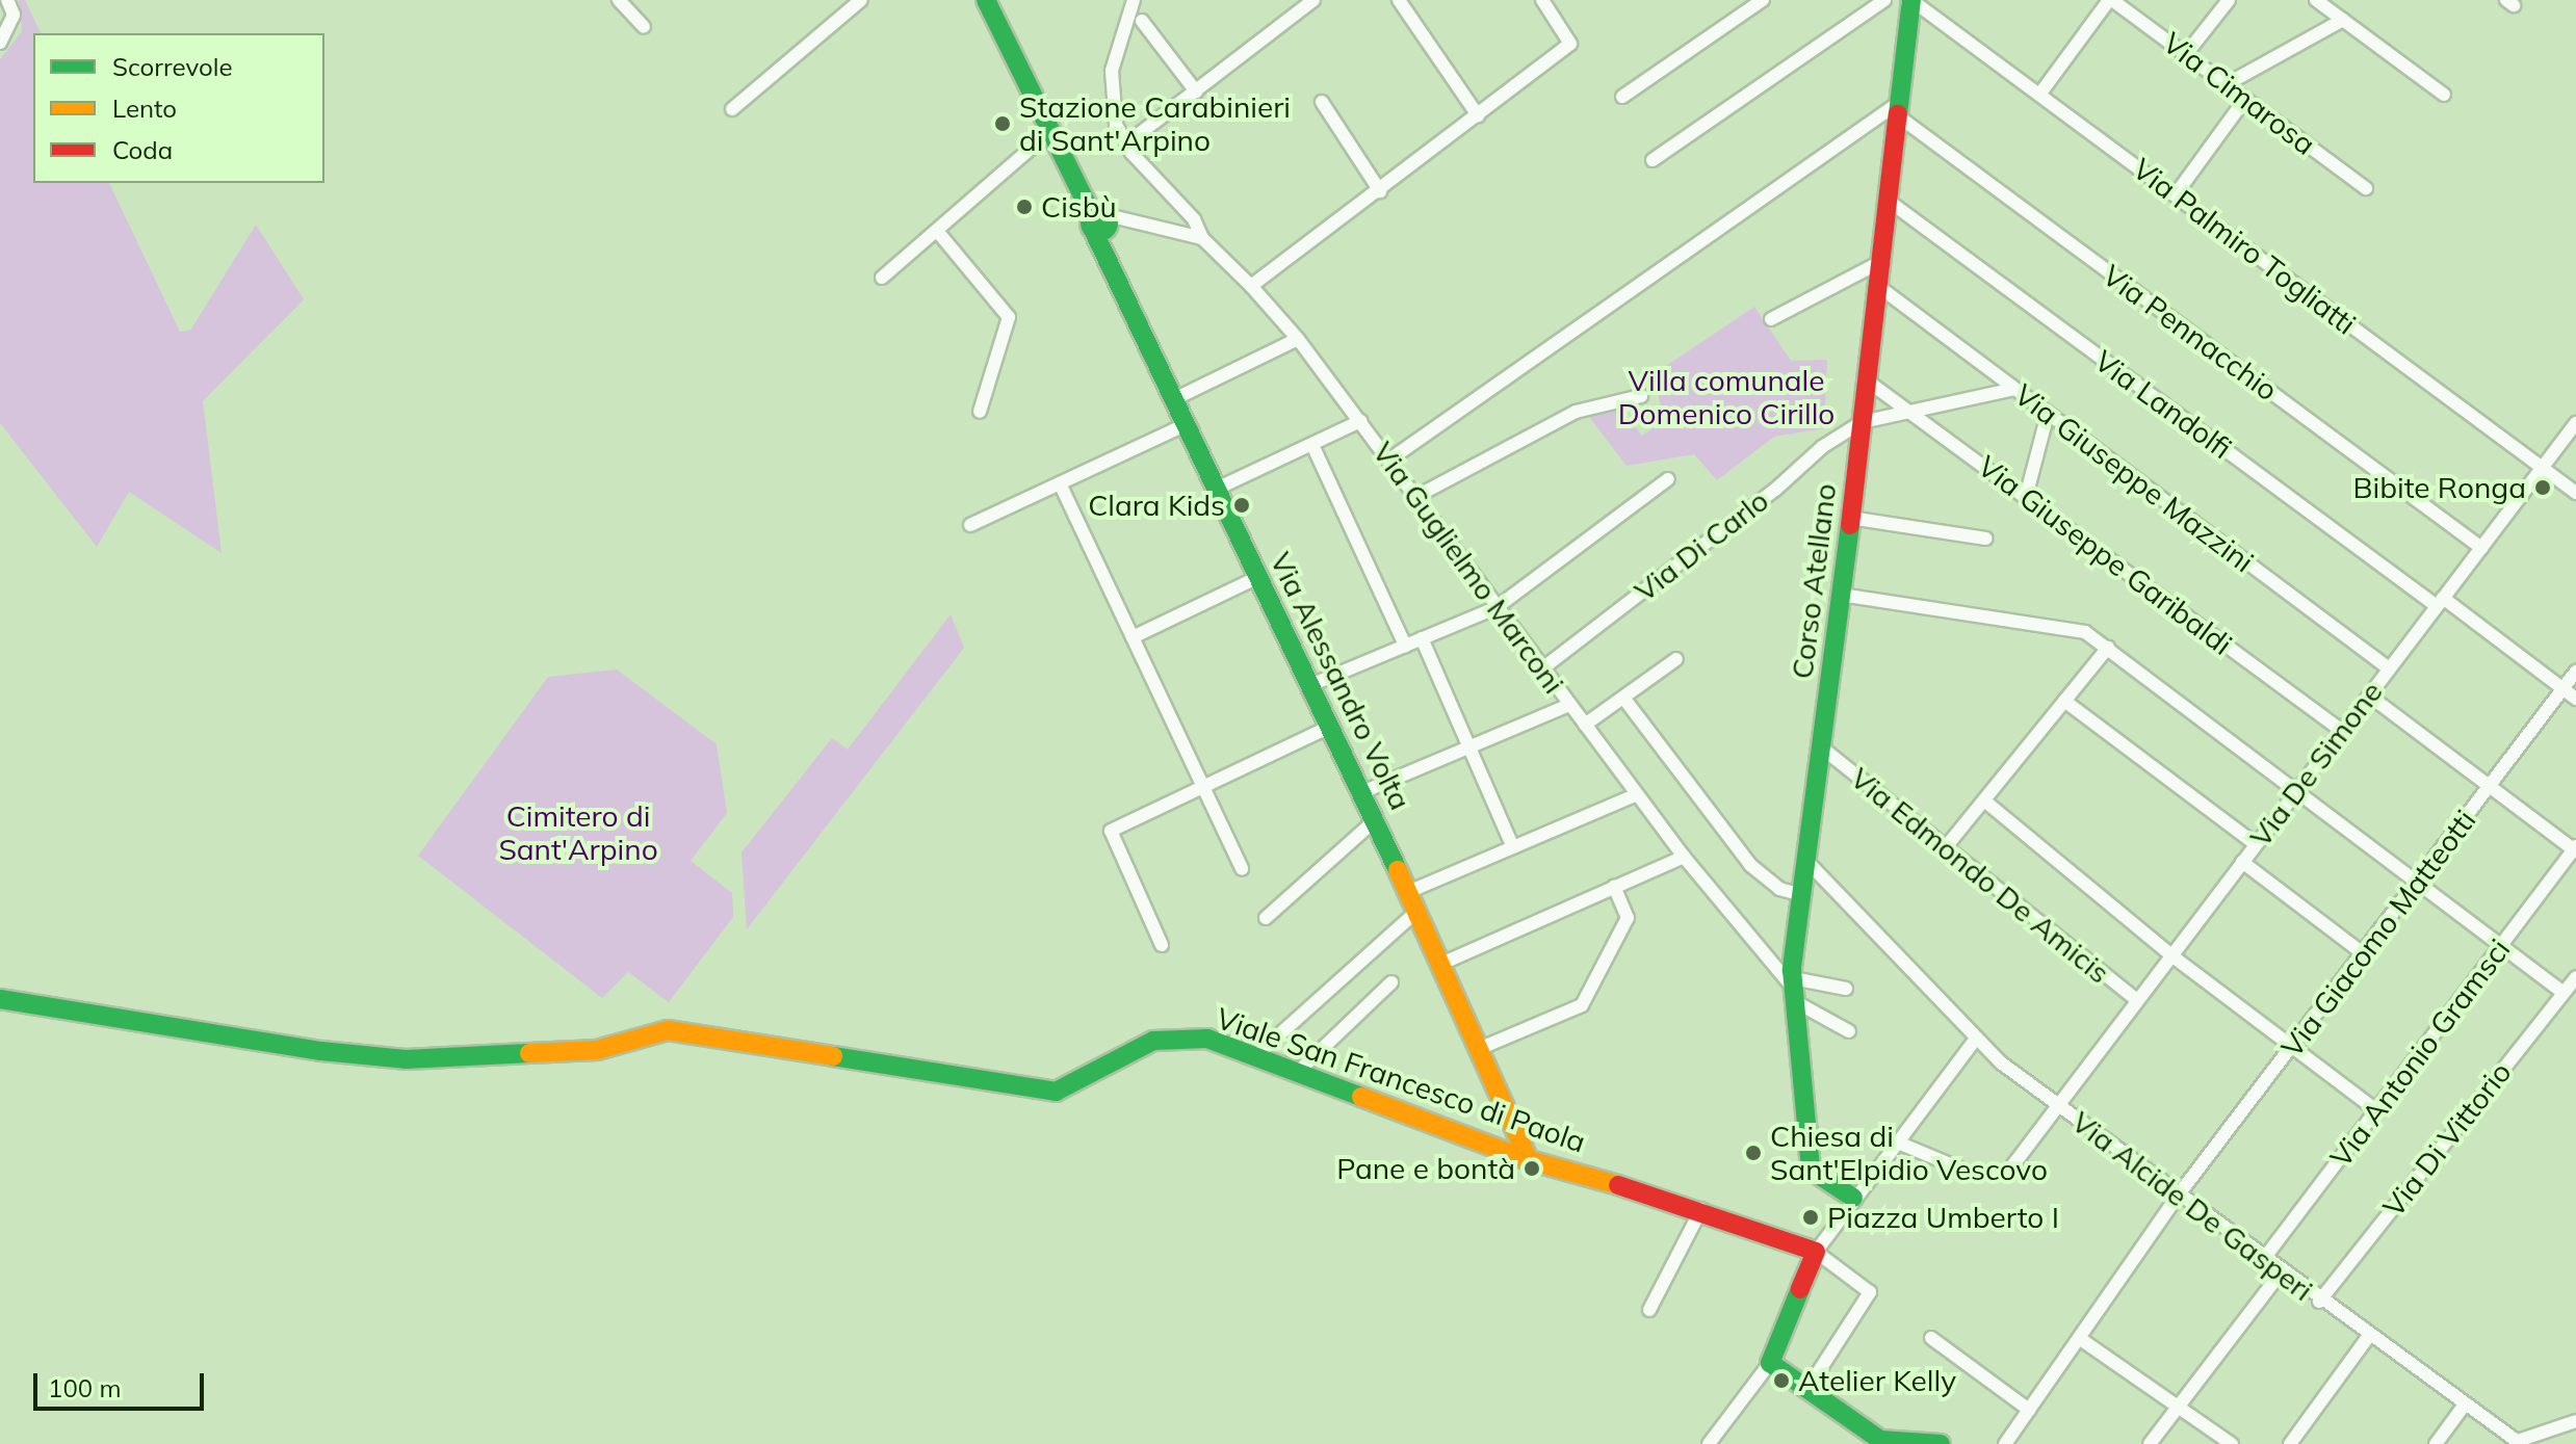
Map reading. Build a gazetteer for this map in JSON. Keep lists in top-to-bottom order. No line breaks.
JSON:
{"streets":{"street":["Via Cimarosa","Via Palmiro Togliatti","Via Pennacchio","Via Landolfi","Via Giuseppe Mazzini","Via Di Carlo","Via Giuseppe Garibaldi","Via Guglielmo Marconi","Corso Atellano","Via Alessandro Volta","Via De Simone","Via Edmondo De Amicis","Via Giacomo Matteotti","Via Antonio Gramsci","Viale San Francesco di Paola","Via Di Vittorio","Via Alcide De Gasperi"]},"crossings":[["Via Palmiro Togliatti","Corso Atellano"],["Via Palmiro Togliatti","Via De Simone"],["Via Pennacchio","Corso Atellano"],["Via Pennacchio","Via De Simone"],["Via Landolfi","Corso Atellano"],["Via Landolfi","Via De Simone"],["Via Landolfi","Via Giacomo Matteotti"],["Via Giuseppe Mazzini","Corso Atellano"],["Via Giuseppe Mazzini","Via De Simone"],["Via Di Carlo","Via Guglielmo Marconi"],["Via Di Carlo","Corso Atellano"],["Via Giuseppe Garibaldi","Corso Atellano"],["Via Giuseppe Garibaldi","Via De Simone"],["Via Guglielmo Marconi","Corso Atellano"],["Corso Atellano","Via Edmondo De Amicis"],["Corso Atellano","Via Alcide De Gasperi"],["Via Alessandro Volta","Viale San Francesco di Paola"],["Via De Simone","Via Edmondo De Amicis"],["Via De Simone","Via Alcide De Gasperi"],["Via Giacomo Matteotti","Via Alcide De Gasperi"],["Via Antonio Gramsci","Via Alcide De Gasperi"],["Via Di Vittorio","Via Alcide De Gasperi"]],"parks":["Villa comunale Domenico Cirillo","Cimitero di Sant'Arpino"],"places":["Stazione Carabinieri di Sant'Arpino","Cisbù","Bibite Ronga","Clara Kids","Chiesa di Sant'Elpidio Vescovo","Pane e bontà","Piazza Umberto I","Atelier Kelly"],"legend":["Scorrevole","Lento","Coda"],"scale_bar":"100 m"}
